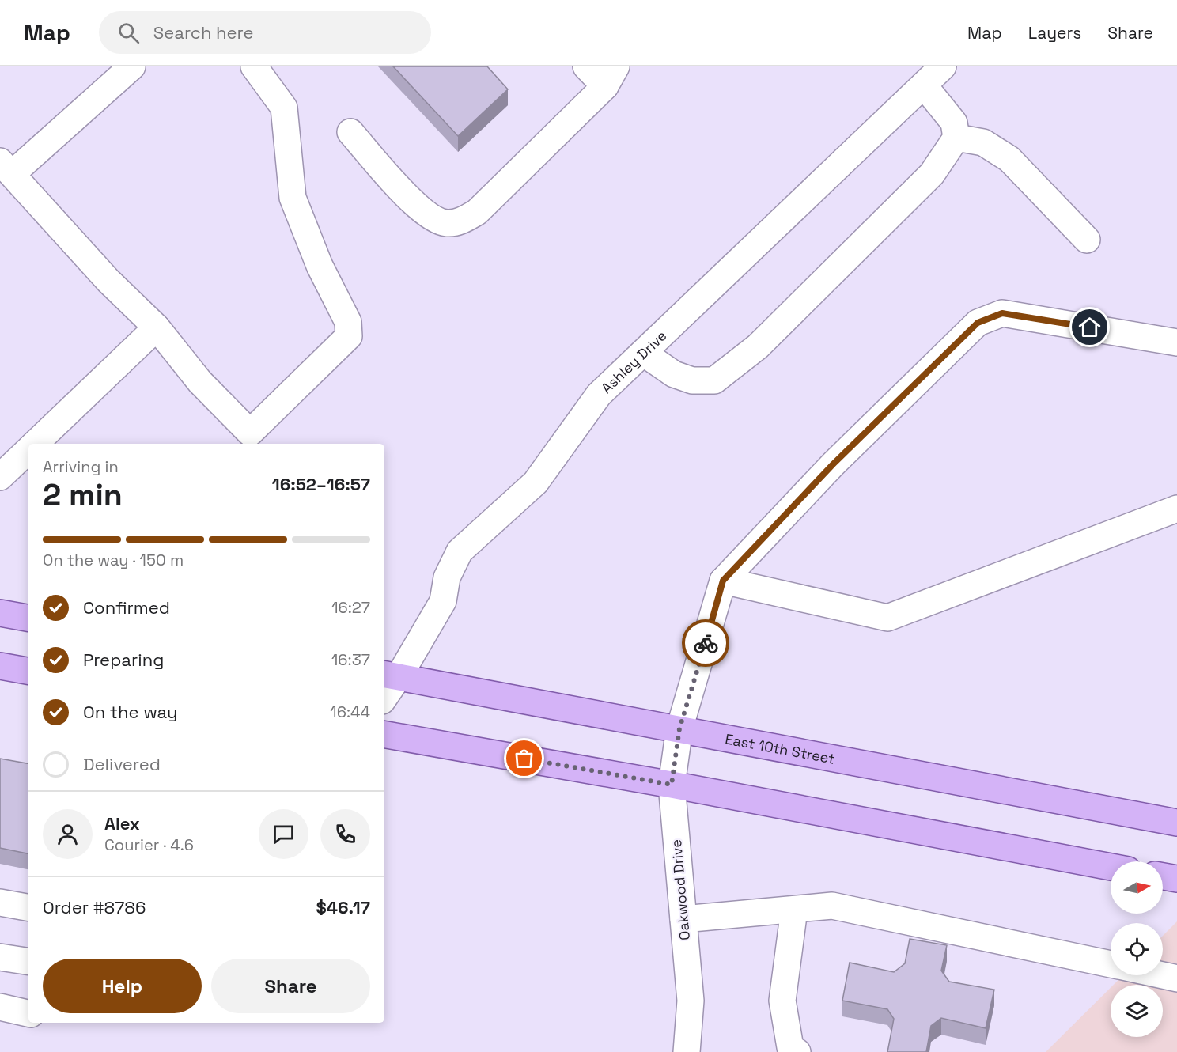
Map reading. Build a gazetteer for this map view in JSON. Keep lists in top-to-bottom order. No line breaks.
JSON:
{"streets":{"main road":["East 10th Street"],"street":["Ashley Drive","Oakwood Drive"]},"crossings":[["Ashley Drive","East 10th Street"],["East 10th Street","Oakwood Drive"]],"north":"right","page":{"header":"Map","search":"Search here","nav":["Map","Layers","Share"],"heading":["2 min","Arriving in","16:52–16:57"],"panel":["Alex","Courier · 4.6","Order #8786","$46.17"],"bar":"On the way · 150 m","list":[["Confirmed","16:27"],["Preparing","16:37"],["On the way","16:44"],"Delivered"],"buttons":["Help","Share"]}}
